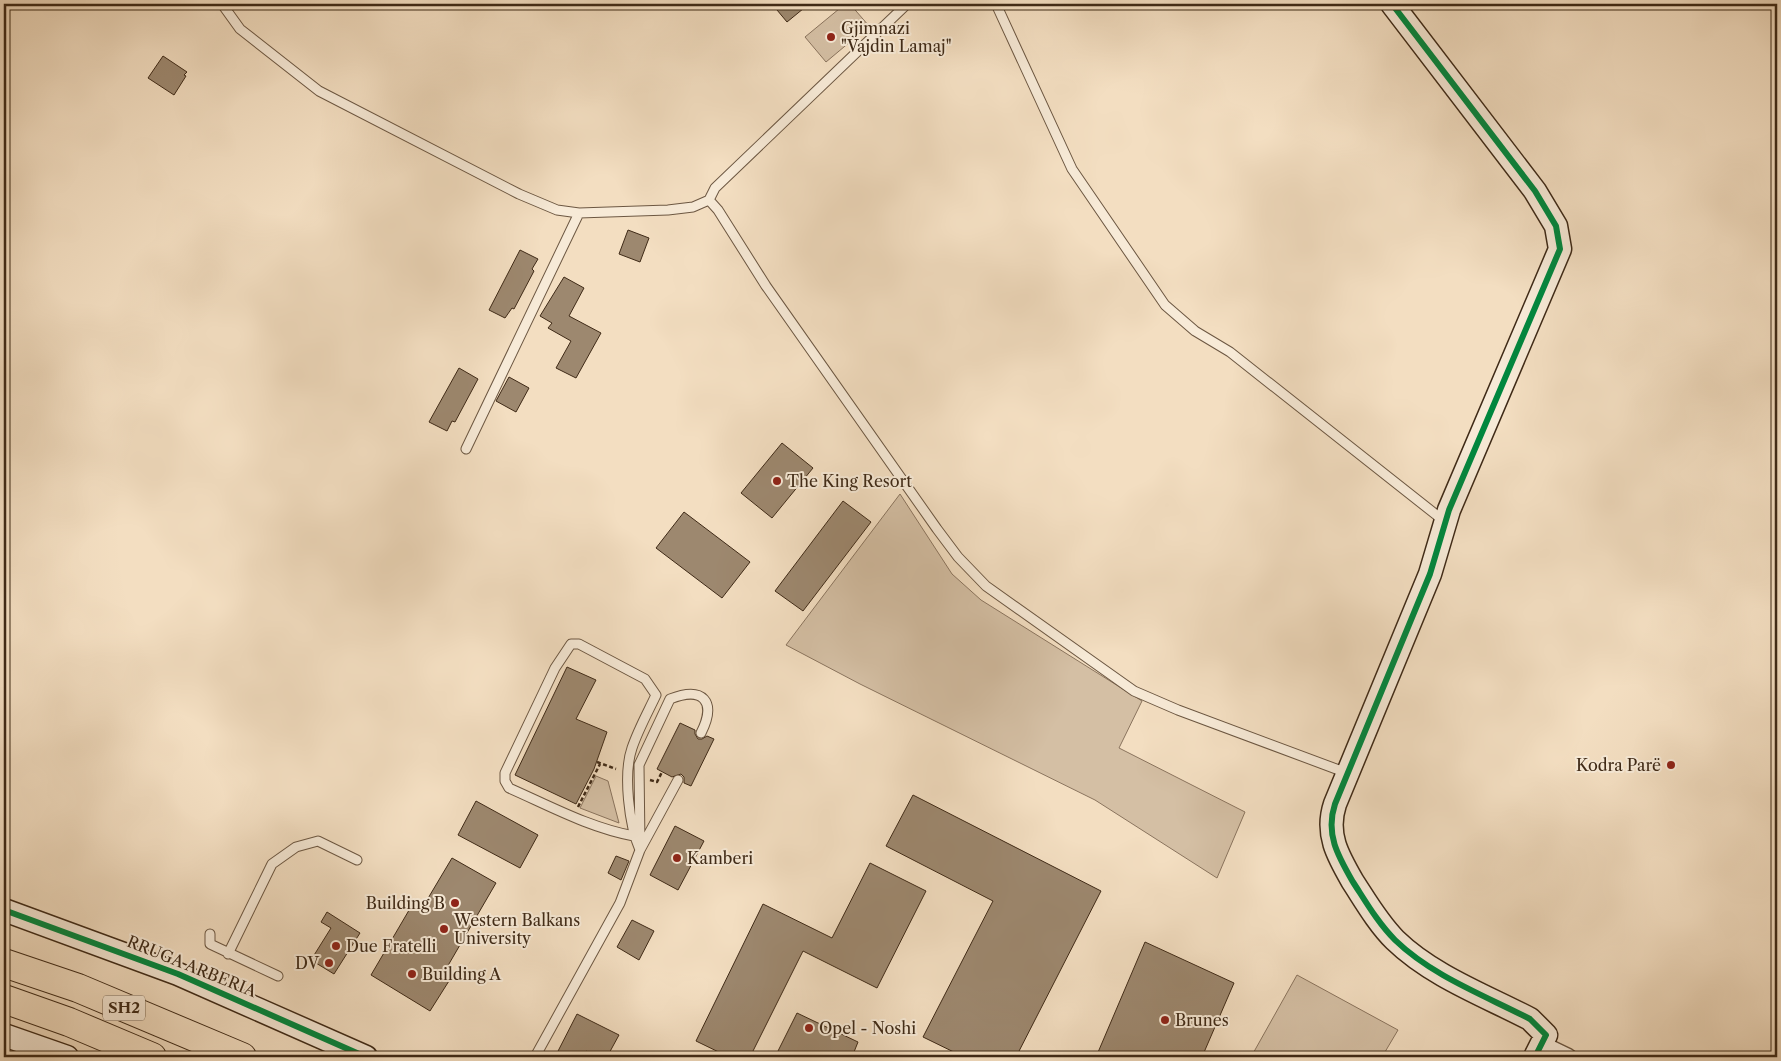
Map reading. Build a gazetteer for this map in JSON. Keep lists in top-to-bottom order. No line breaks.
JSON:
{"streets":{"highway":["SH2"],"street":["RRUGA ARBERIA"]},"places":["Gjimnazi \"Vajdin Lamaj\"","The King Resort","Kodra Parë","Kamberi","Building B","Western Balkans University","Due Fratelli","DV","Building A","Brunes","Opel - Noshi"]}
